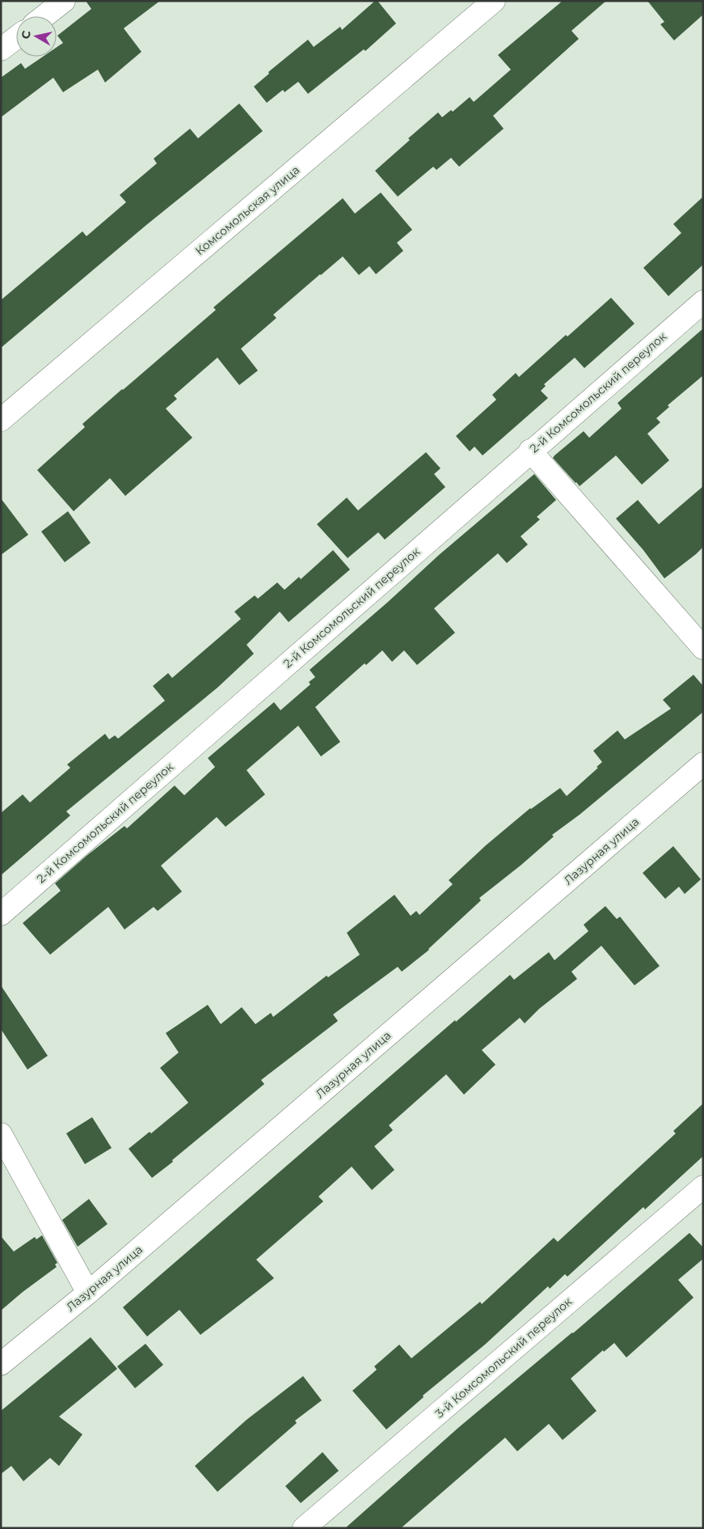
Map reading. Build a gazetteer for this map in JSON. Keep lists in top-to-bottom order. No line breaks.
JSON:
{"streets":{"street":["Комсомольская улица","2-й Комсомольский переулок","Лазурная улица","3-й Комсомольский переулок"]},"north":"left"}
